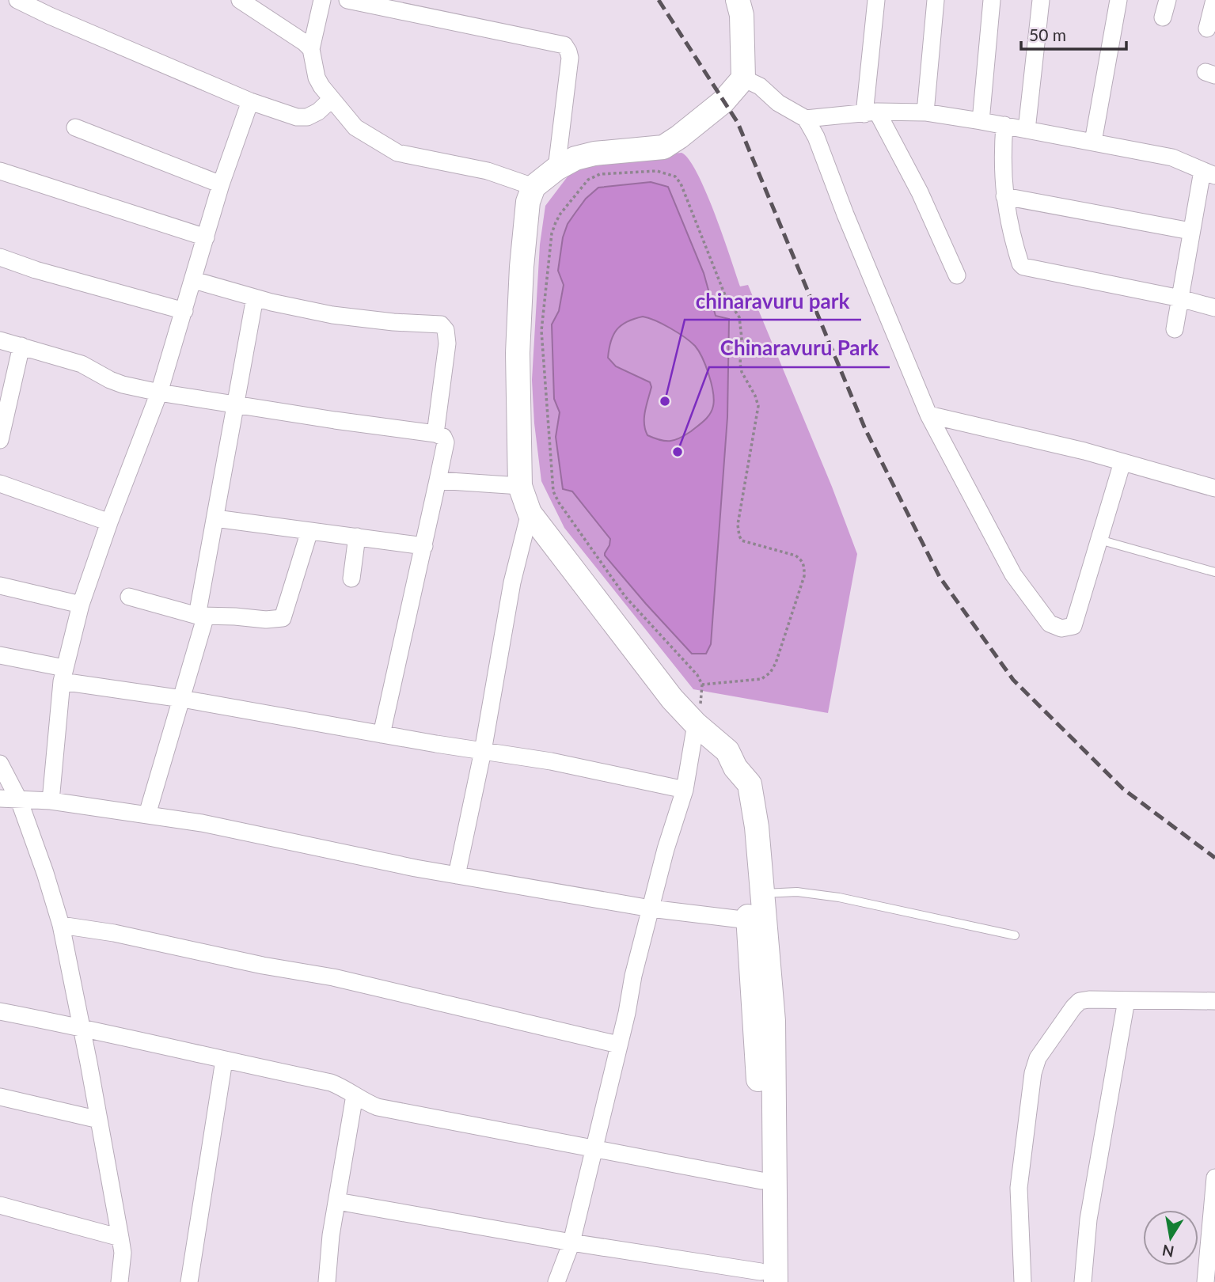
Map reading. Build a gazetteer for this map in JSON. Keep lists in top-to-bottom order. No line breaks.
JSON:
{"places":["chinaravuru park","Chinaravuru Park"],"scale_bar":"50 m","north":"bottom"}
